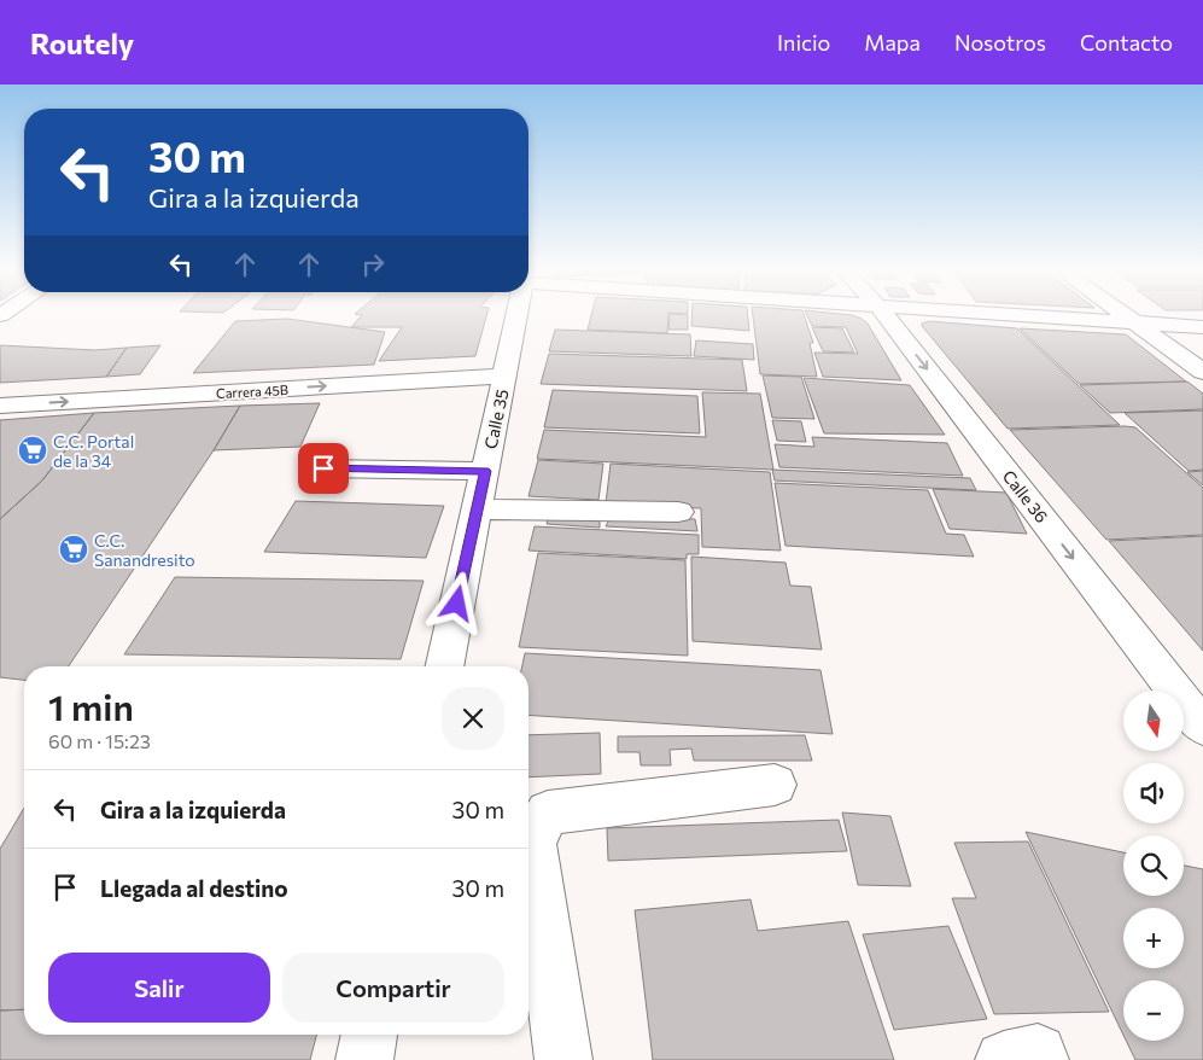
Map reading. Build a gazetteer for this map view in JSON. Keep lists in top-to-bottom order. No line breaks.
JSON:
{"streets":{"street":["Carrera 45B","Calle 35","Calle 36"]},"crossings":[["Carrera 45B","Calle 35"]],"one_way":["Calle 36"],"places":{"supermarket":["C.C. Portal de la 34","C.C. Sanandresito"]},"north":"bottom","page":{"header":"Routely","nav":["Inicio","Mapa","Nosotros","Contacto"],"turn":["30 m","Gira a la izquierda"],"heading":["1 min","60 m · 15:23"],"map_buttons":["+","−"],"list":[{"name":"Gira a la izquierda","value":"30 m"},{"name":"Llegada al destino","value":"30 m"}],"buttons":["Salir","Compartir"]}}
